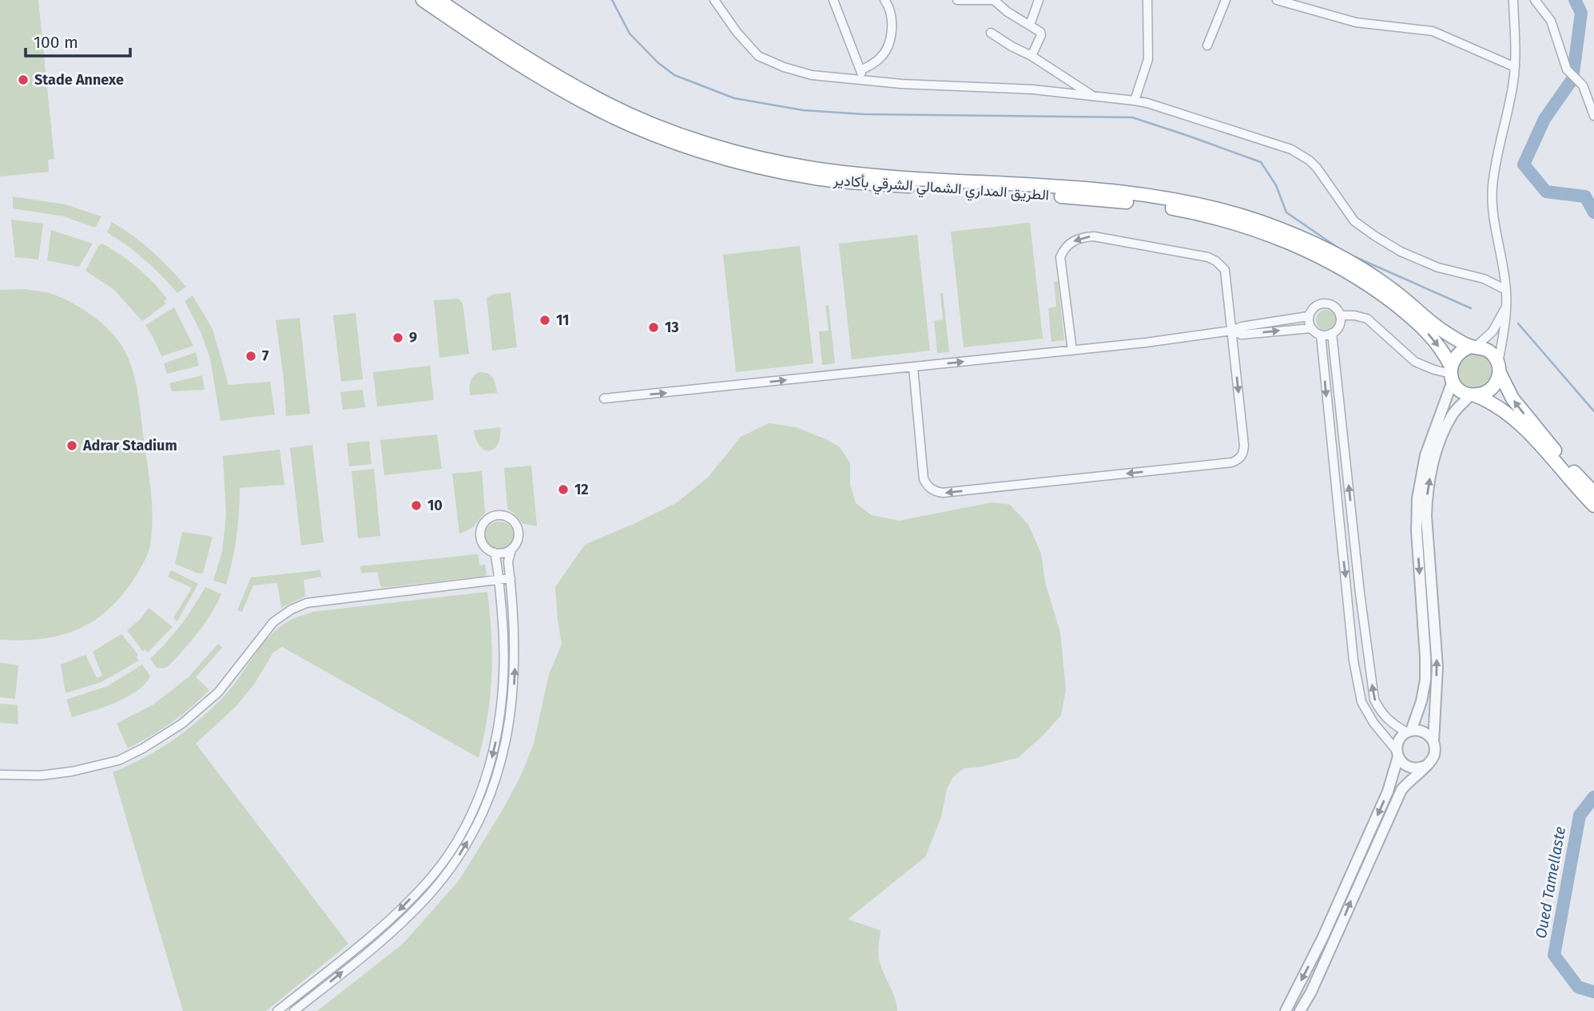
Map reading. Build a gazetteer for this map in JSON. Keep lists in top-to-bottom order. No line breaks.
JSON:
{"streets":{"highway":["الطريق المداري الشمالي الشرقي بأكادير"]},"water":["Oued Tamellaste"],"places":["Stade Annexe","11","13","9","7","Adrar Stadium","12","10"],"scale_bar":"100 m"}
